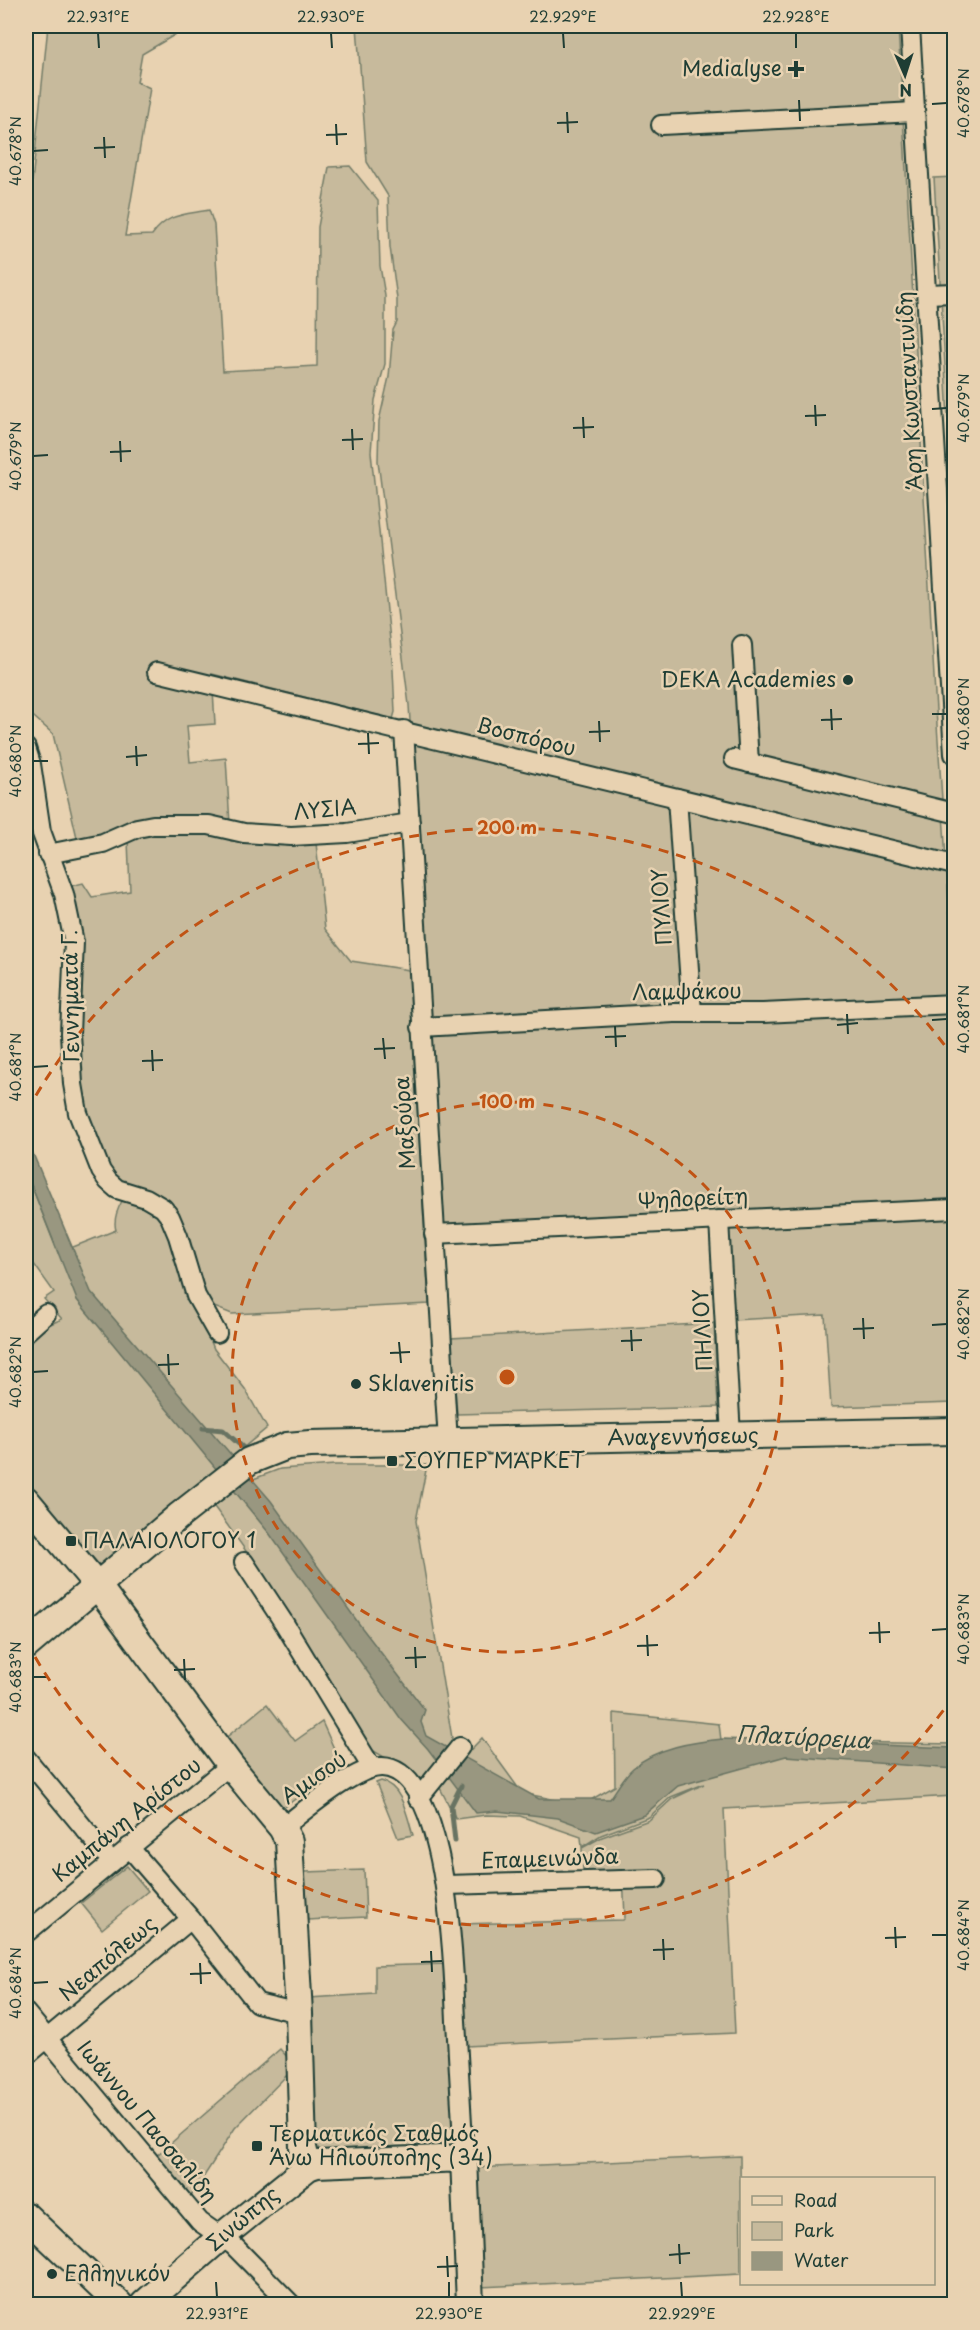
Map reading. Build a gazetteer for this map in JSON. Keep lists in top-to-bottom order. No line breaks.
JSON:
{"streets":{"street":["Άρη Κωνσταντινίδη","Βοσπόρου","ΛΥΣΙΑ","ΠΥΛΙΟΥ","Λαμψάκου","Γεννηματά Γ.","Μαξούρα","Ψηλορείτη","ΠΗΛΙΟΥ","Αναγεννήσεως","Αμισού","Καμπάνη Αρίστου","Επαμεινώνδα","Νεαπόλεως","Ιωάννου Πασσαλίδη","Σινώπης"]},"crossings":[["Βοσπόρου","ΠΥΛΙΟΥ"],["Βοσπόρου","Μαξούρα"],["ΛΥΣΙΑ","Γεννηματά Γ."],["ΛΥΣΙΑ","Μαξούρα"],["ΠΥΛΙΟΥ","Λαμψάκου"],["Λαμψάκου","Μαξούρα"],["Μαξούρα","Ψηλορείτη"],["Μαξούρα","Αναγεννήσεως"],["Ψηλορείτη","ΠΗΛΙΟΥ"],["ΠΗΛΙΟΥ","Αναγεννήσεως"],["Νεαπόλεως","Ιωάννου Πασσαλίδη"],["Ιωάννου Πασσαλίδη","Σινώπης"]],"water":["Πλατύρρεμα"],"places":{"health":["Medialyse"],"other":["DEKA Academies","Sklavenitis","Ελληνικόν"],"transit":["ΣΟΥΠΕΡ ΜΑΡΚΕΤ","ΠΑΛΑΙΟΛΟΓΟΥ 1","Τερματικός Σταθμός Άνω Ηλιούπολης (34)"]},"legend":["Road","Park","Water"],"north":"bottom","coordinates":["22.931°E","22.930°E","22.929°E","22.928°E","40.678°N","40.679°N","40.680°N","40.681°N","40.682°N","40.683°N","40.684°N"],"rings":["200 m","100 m"]}
